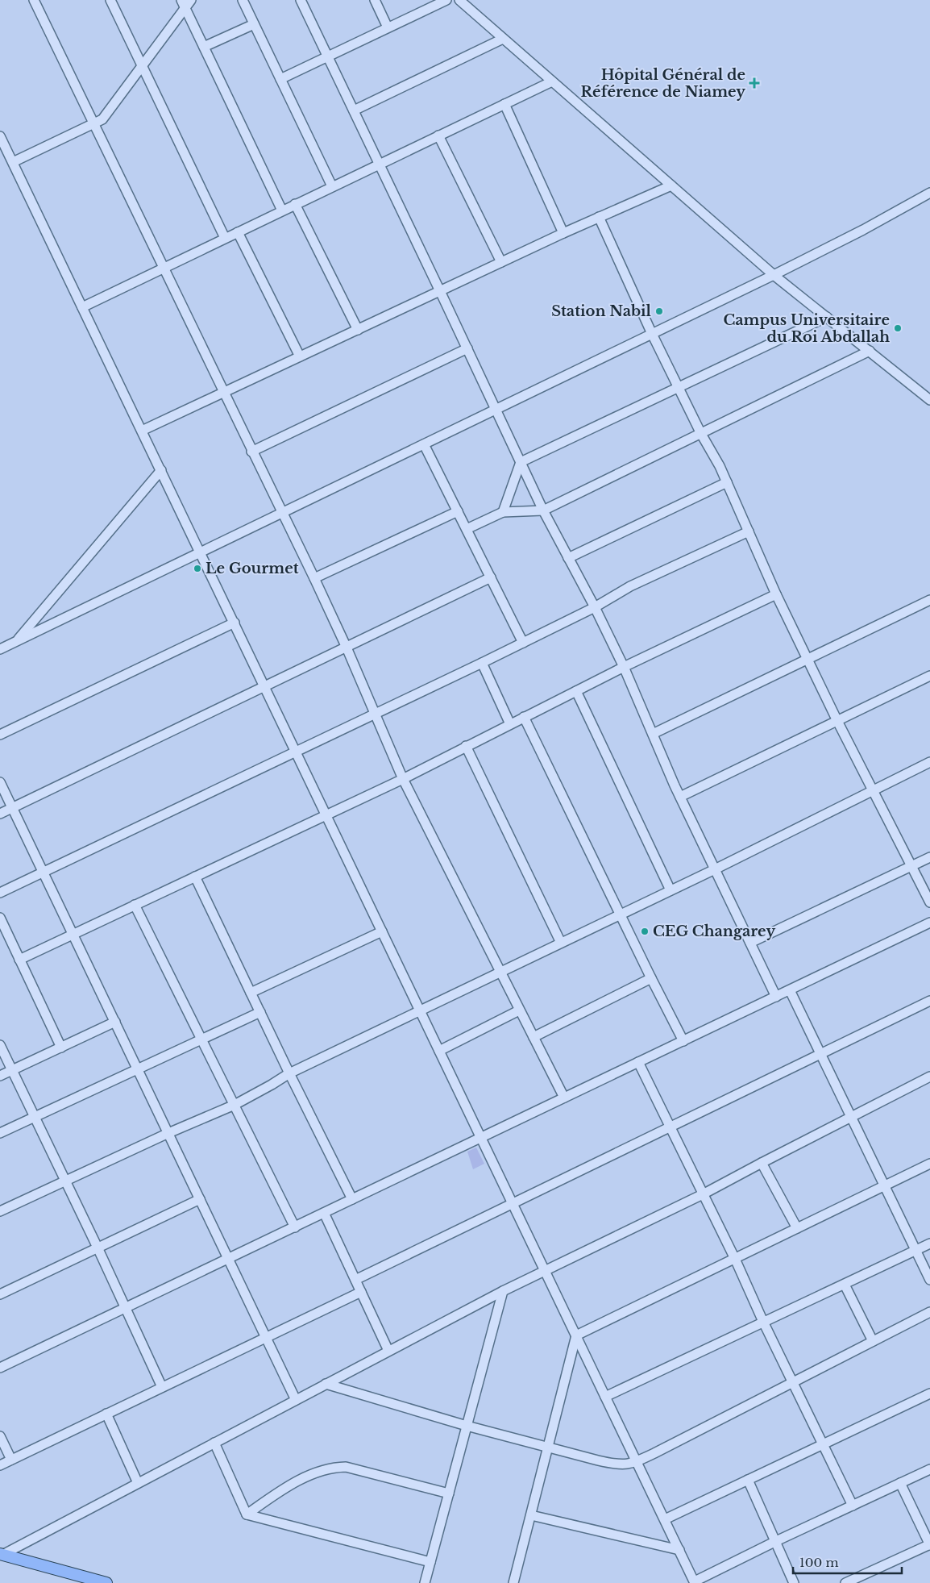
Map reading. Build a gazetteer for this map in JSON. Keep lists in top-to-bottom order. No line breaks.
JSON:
{"places":{"health":["Hôpital Général de Référence de Niamey"],"other":["Station Nabil","Campus Universitaire du Roi Abdallah","Le Gourmet","CEG Changarey"]},"scale_bar":"100 m"}
